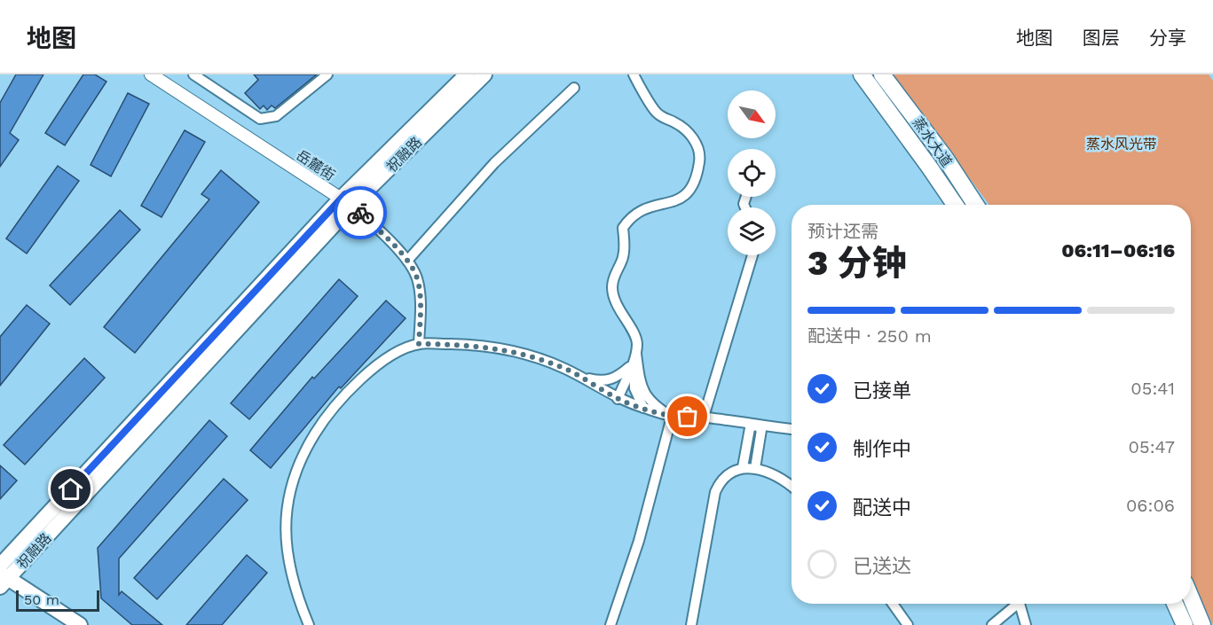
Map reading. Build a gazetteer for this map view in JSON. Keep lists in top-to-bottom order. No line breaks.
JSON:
{"streets":{"main road":["蒸水大道","祝融路"],"street":["岳麓街"]},"crossings":[["祝融路","岳麓街"]],"parks":["蒸水风光带"],"scale_bar":"50 m","north":"bottom right","page":{"header":"地图","nav":["地图","图层","分享"],"heading":["3 分钟","预计还需","06:11–06:16"],"bar":"配送中 · 250 m","list":[["已接单","05:41"],["制作中","05:47"],["配送中","06:06"],"已送达"],"scale":"50 m"}}
